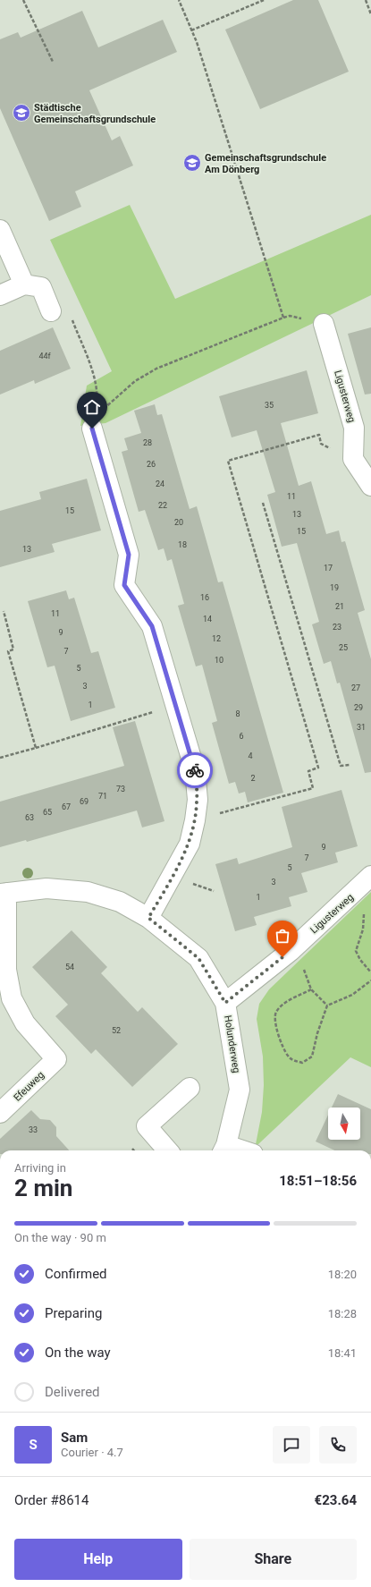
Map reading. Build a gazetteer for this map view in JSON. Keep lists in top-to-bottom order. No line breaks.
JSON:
{"streets":{"street":["Ligusterweg","Holunderweg","Efeuweg"]},"crossings":[["Ligusterweg","Holunderweg"],["Holunderweg","Efeuweg"]],"places":{"school or university":["Städtische Gemeinschaftsgrundschule","Gemeinschaftsgrundschule Am Dönberg"]},"house_numbers":["44f","35","28","26","24","11","22","15","13","20","15","18","13","17","19","16","21","11","14","23","9","12","25","7","10","5","3","27","1","29","8","31","6","4","2","73","71","69","67","65","63","9","7","5","3","1","54","52","33"],"north":"bottom","page":{"heading":["2 min","Arriving in","18:51–18:56"],"panel":["Sam","Courier · 4.7","Order #8614","€23.64"],"bar":"On the way · 90 m","list":[["Confirmed","18:20"],["Preparing","18:28"],["On the way","18:41"],"Delivered"],"round":"S","buttons":["Help","Share"]}}
